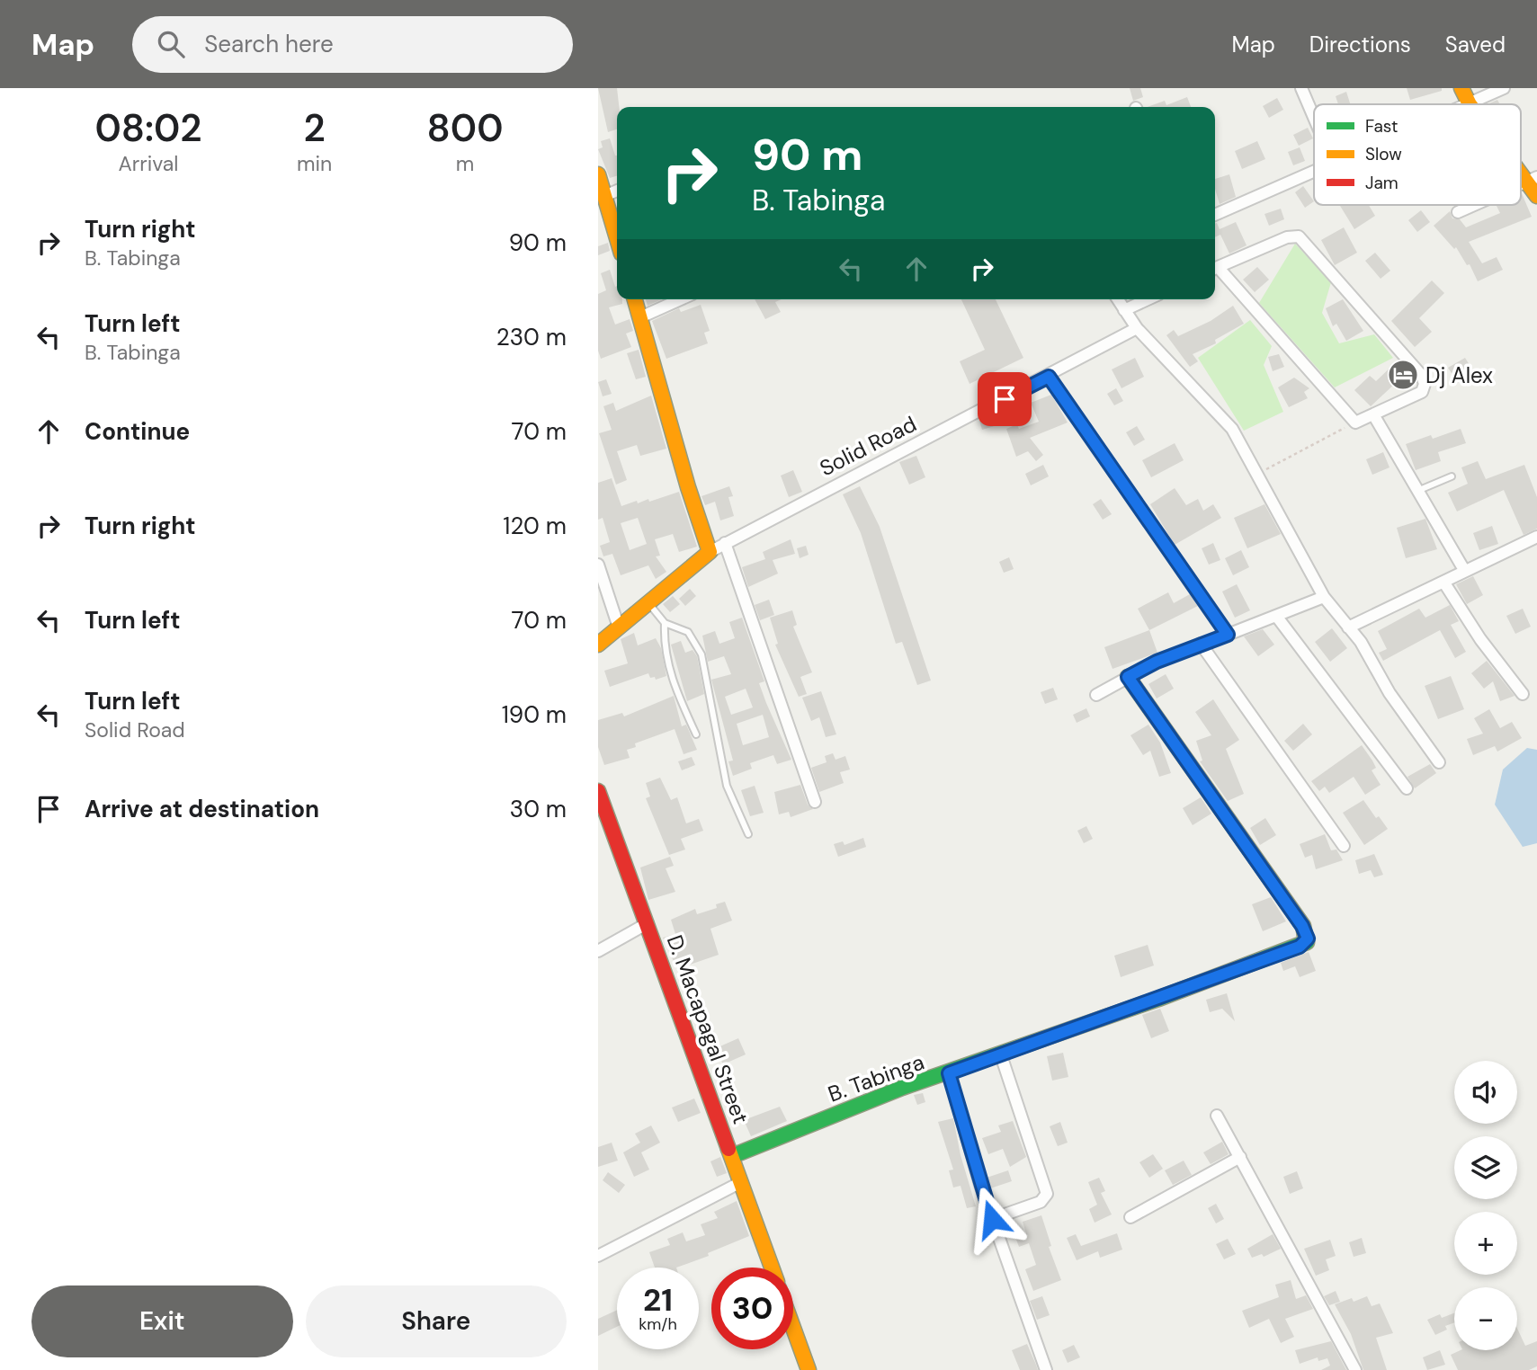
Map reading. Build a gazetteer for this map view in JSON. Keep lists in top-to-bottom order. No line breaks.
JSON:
{"streets":{"street":["Solid Road","D. Macapagal Street","B. Tabinga"]},"crossings":[["D. Macapagal Street","B. Tabinga"]],"places":{"hotel":["Dj Alex"]},"legend":["Fast","Slow","Jam"],"page":{"header":"Map","search":"Search here","nav":["Map","Directions","Saved"],"eta":["08:02","Arrival","2","min","800","m"],"turn":["90 m","B. Tabinga"],"list":[{"name":"Turn right","note":"B. Tabinga","value":"90 m"},{"name":"Turn left","note":"B. Tabinga","value":"230 m"},{"name":"Continue","value":"70 m"},{"name":"Turn right","value":"120 m"},{"name":"Turn left","value":"70 m"},{"name":"Turn left","note":"Solid Road","value":"190 m"},{"name":"Arrive at destination","value":"30 m"}],"map_buttons":["+","−"],"speed":"21 km/h","limit":"30","buttons":["Exit","Share"]}}
